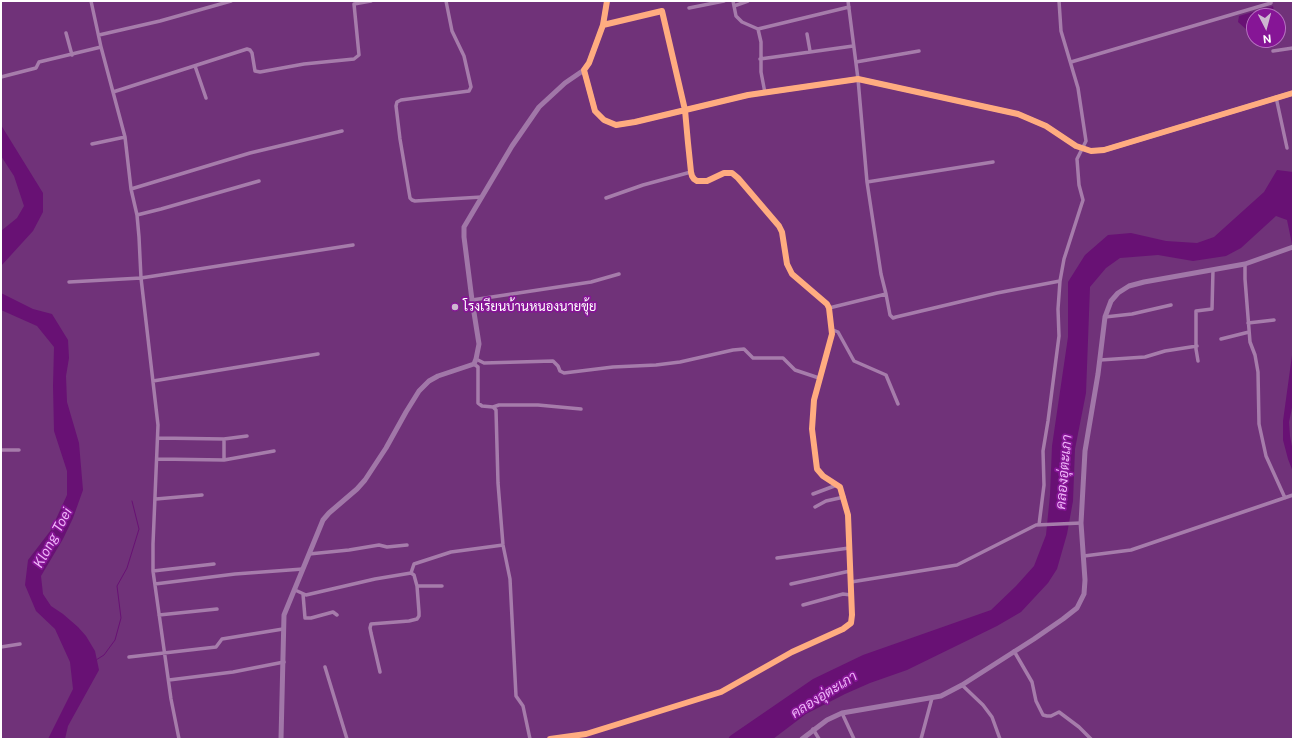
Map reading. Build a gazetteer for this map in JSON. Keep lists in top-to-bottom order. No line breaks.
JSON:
{"water":["คลองอุ่ตะเภา","Klong Toei"],"places":["โรงเรียนบ้านหนองนายขุ้ย"],"north":"bottom"}
